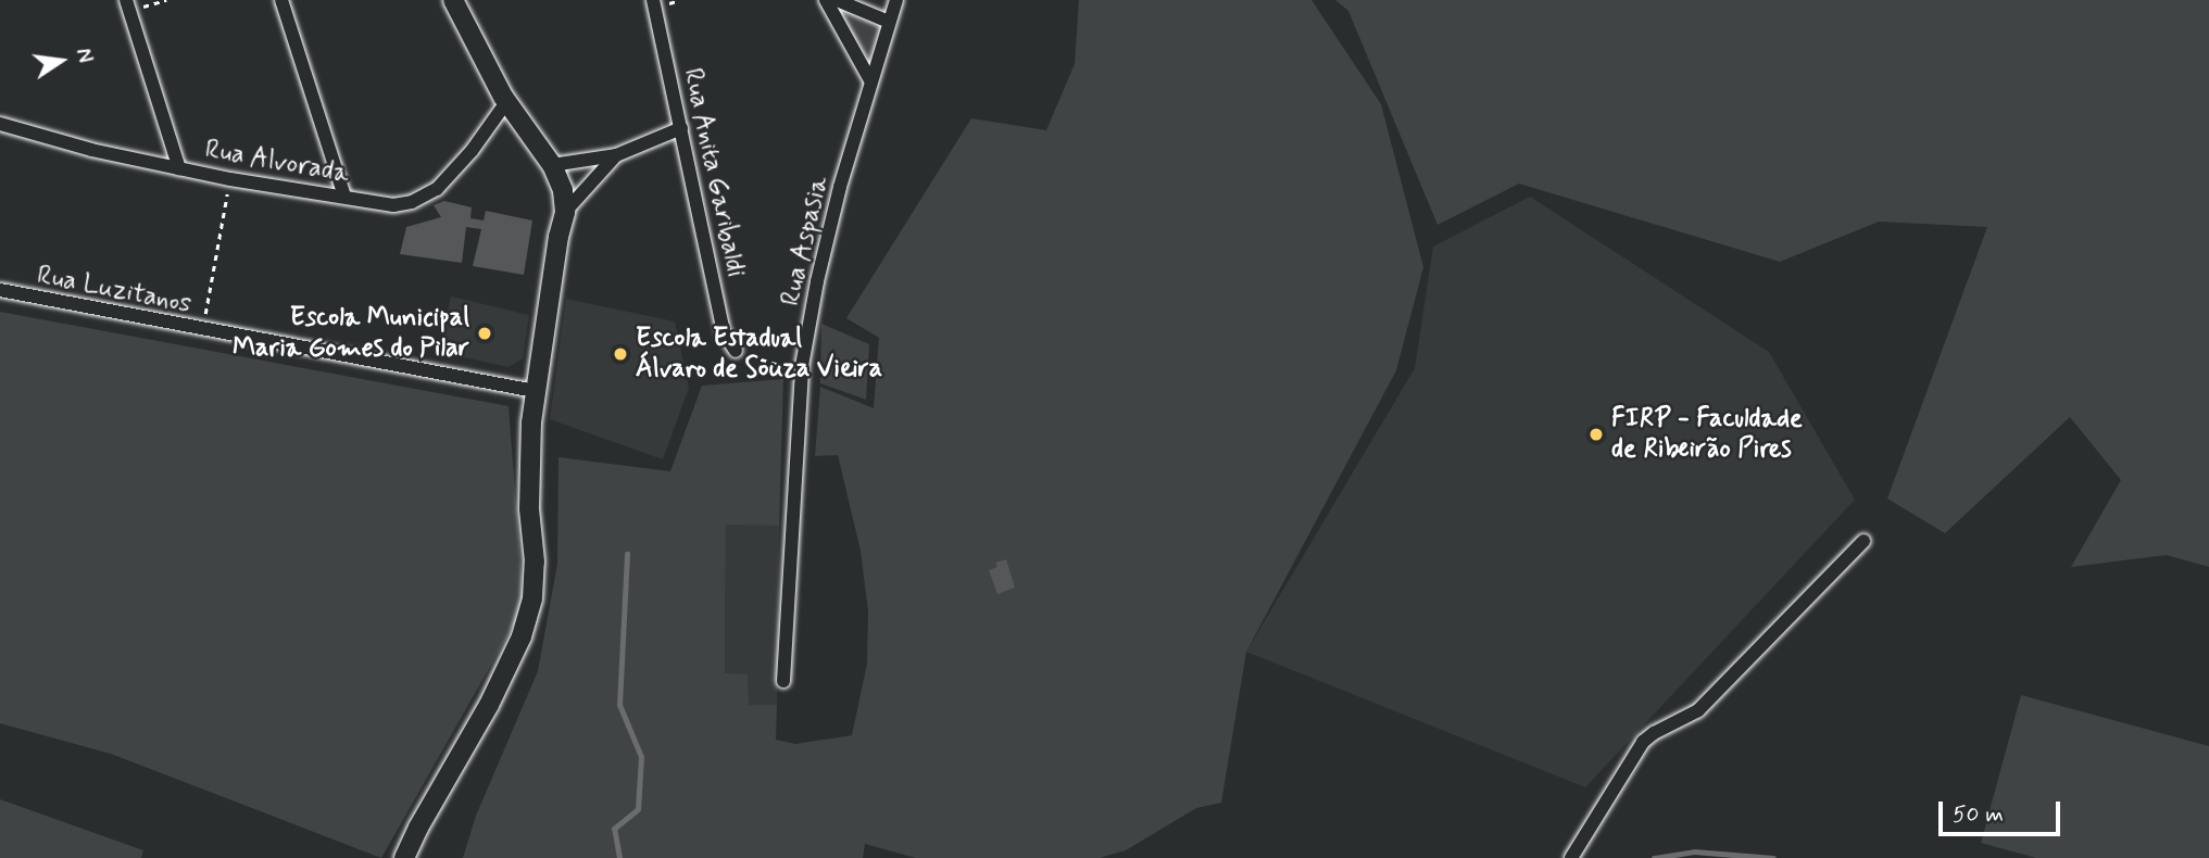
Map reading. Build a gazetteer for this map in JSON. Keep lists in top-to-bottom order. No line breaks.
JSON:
{"streets":{"street":["Rua Alvorada","Rua Anita Garibaldi","Rua Aspasia","Rua Luzitanos"]},"places":["Escola Municipal Maria Gomes do Pilar","Escola Estadual Álvaro de Souza Vieira","FIRP - Faculdade de Ribeirão Pires"],"scale_bar":"50 m","north":"right"}
